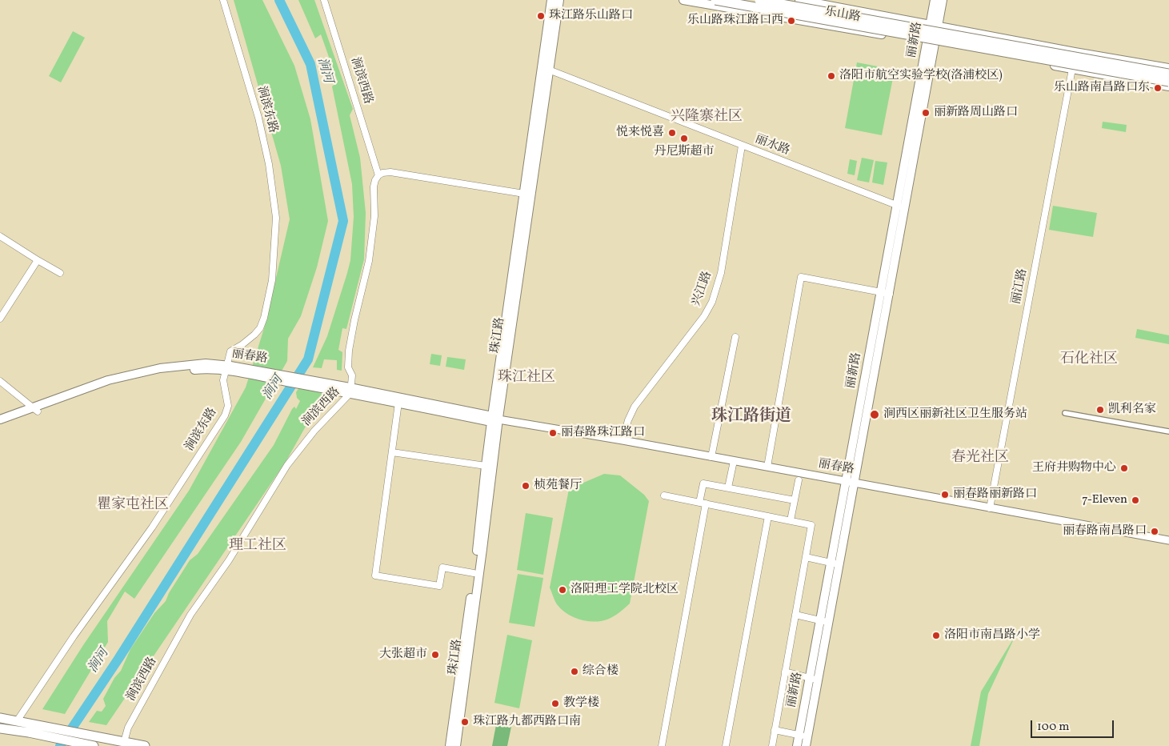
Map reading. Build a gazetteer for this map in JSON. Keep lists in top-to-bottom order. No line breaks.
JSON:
{"streets":{"main road":["乐山路","丽新路","珠江路","丽春路"],"street":["涧滨西路","涧滨东路","丽水路","丽江路","兴江路"]},"crossings":[["乐山路","丽新路"],["乐山路","丽江路"],["丽新路","丽水路"],["丽新路","丽春路"],["涧滨西路","丽春路"],["涧滨东路","丽春路"],["丽水路","兴江路"],["丽水路","珠江路"],["丽江路","丽春路"],["兴江路","丽春路"],["珠江路","丽春路"]],"districts":["兴隆寨社区","石化社区","珠江社区","珠江路街道","春光社区","瞿家屯社区","理工社区"],"water":["涧河"],"places":["珠江路乐山路口","乐山路珠江路口西","洛阳市航空实验学校(洛浦校区)","乐山路南昌路口东","丽新路周山路口","悦来悦喜","丹尼斯超市","凯利名家","涧西区丽新社区卫生服务站","丽春路珠江路口","王府井购物中心","桢苑餐厅","丽春路丽新路口","7-Eleven","丽春路南昌路口","洛阳理工学院北校区","洛阳市南昌路小学","大张超市","综合楼","教学楼","珠江路九都西路口南"],"scale_bar":"100 m"}
